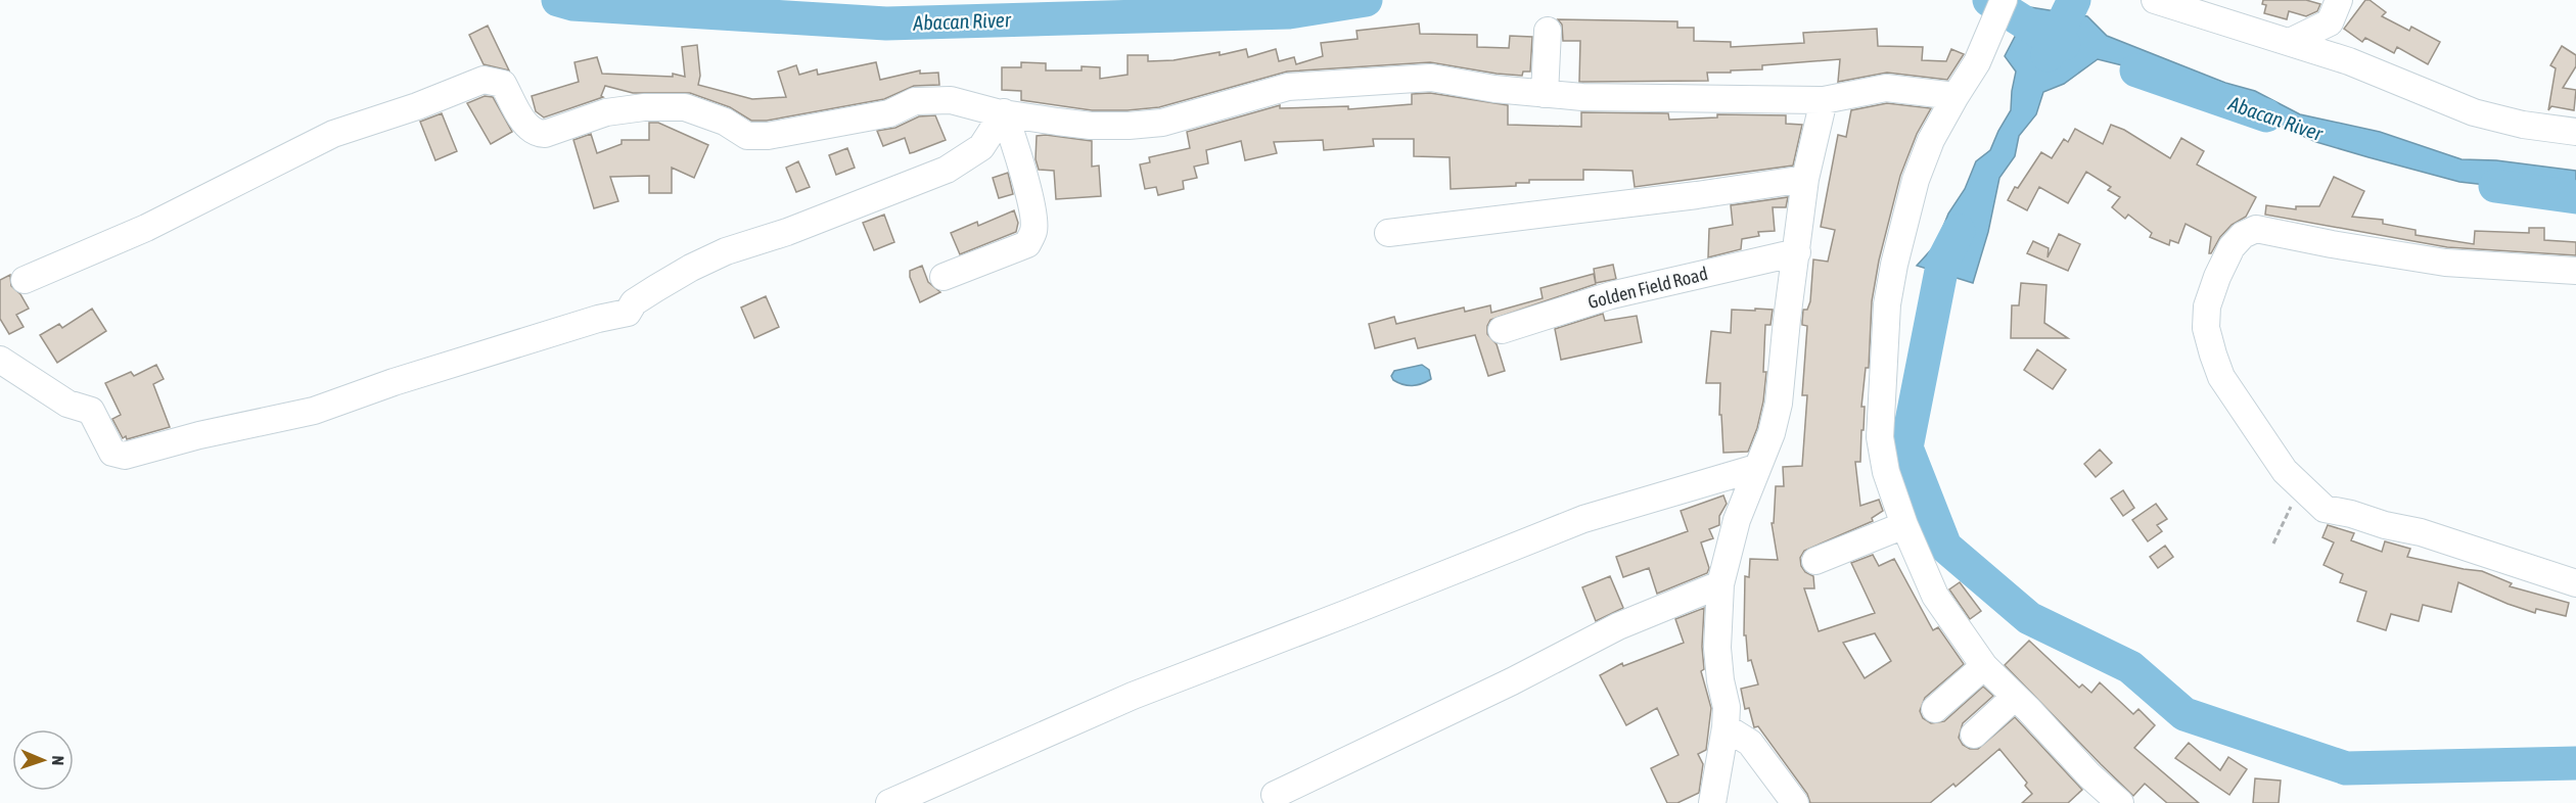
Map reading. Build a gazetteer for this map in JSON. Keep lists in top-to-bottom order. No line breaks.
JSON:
{"streets":{"street":["Golden Field Road"]},"water":["Abacan River"],"north":"right"}
